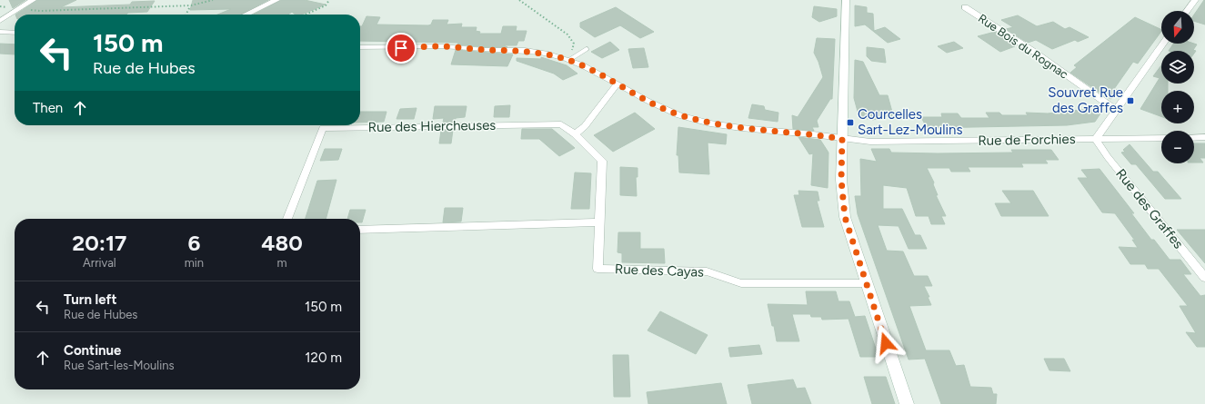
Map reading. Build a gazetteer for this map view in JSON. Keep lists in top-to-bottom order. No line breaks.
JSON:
{"streets":{"street":["Rue Bois du Rognac","Rue des Hiercheuses","Rue de Forchies","Rue des Graffes","Rue des Cayas"]},"crossings":[["Rue des Hiercheuses","Rue des Cayas"],["Rue de Forchies","Rue des Graffes"]],"places":{"transit":["Souvret Rue des Graffes","Courcelles Sart-Lez-Moulins"]},"north":"bottom","page":{"map_buttons":["+","−"],"turn":["150 m","Rue de Hubes"],"then":"Then","eta":["20:17","Arrival","6","min","480","m"],"list":[{"name":"Turn left","note":"Rue de Hubes","value":"150 m"},{"name":"Continue","note":"Rue Sart-les-Moulins","value":"120 m"}]}}
